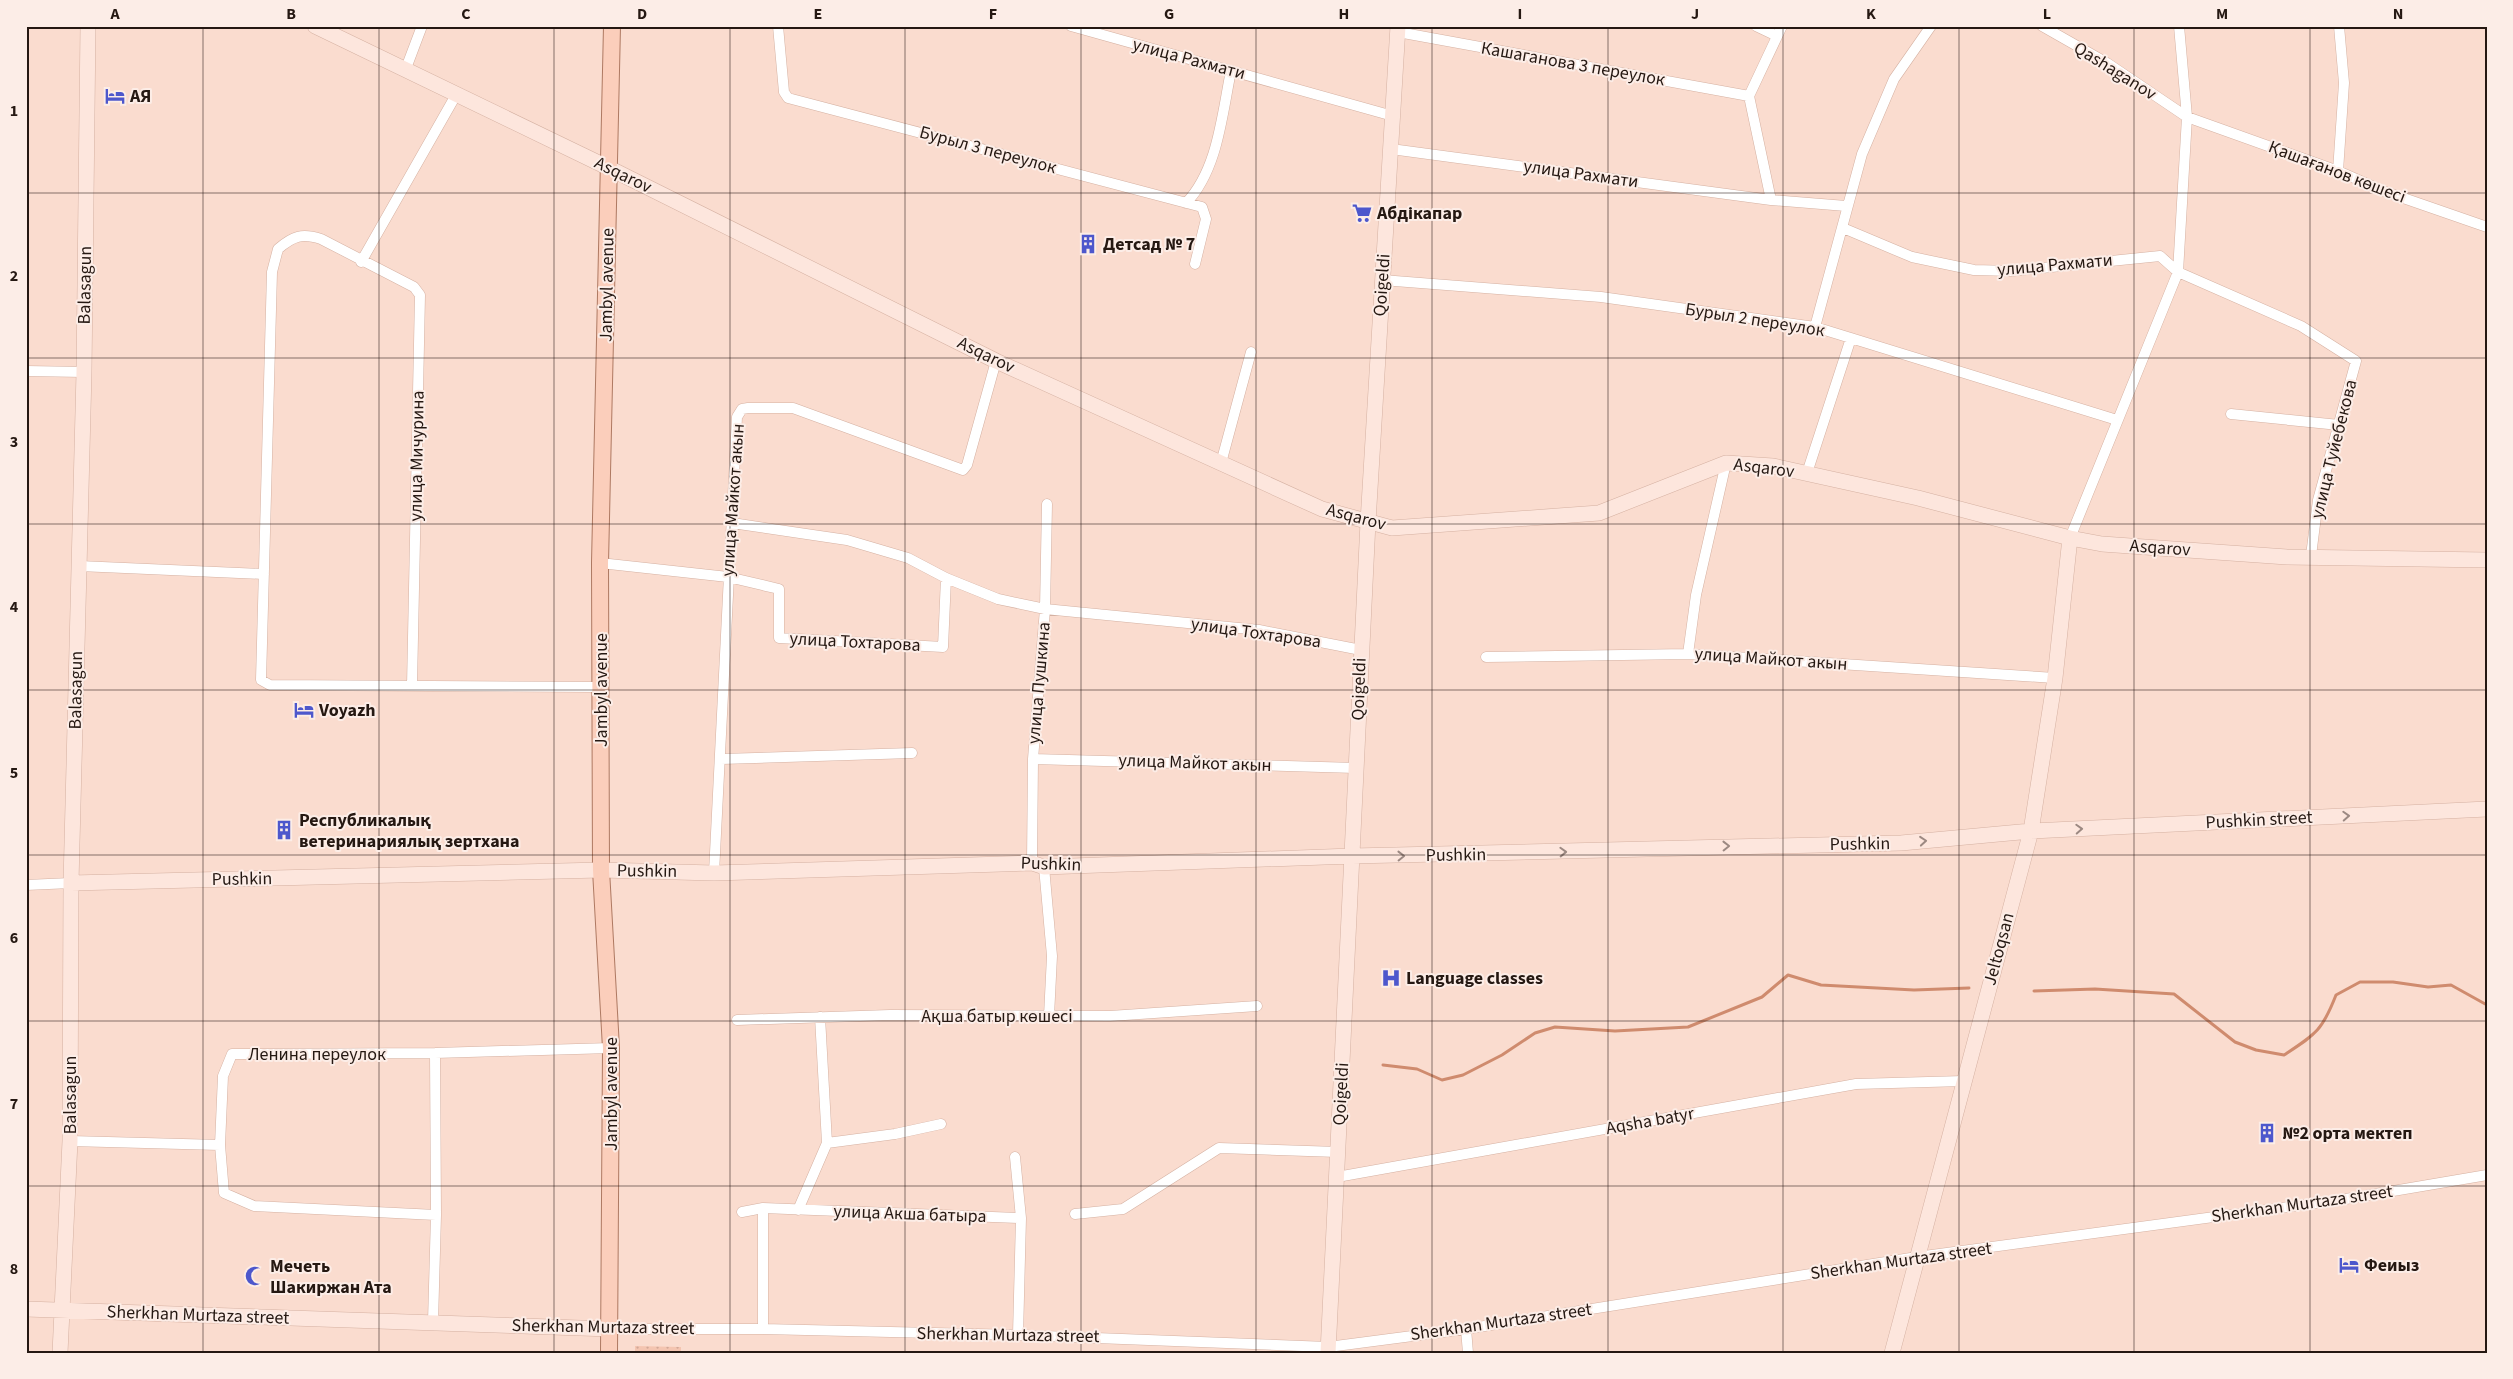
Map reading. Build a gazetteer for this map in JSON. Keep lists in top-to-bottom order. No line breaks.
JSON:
{"streets":{"main road":["Jambyl avenue"],"street":["улица Рахмати","Кашаганова 3 переулок","Qashaganov","Бурыл 3 переулок","Қашағанов көшесі","Asqarov","Balasagun","Qoigeldi","Бурыл 2 переулок","улица Туйебекова","улица Мичурина","улица Майкот акын","улица Тохтарова","улица Пушкина","Pushkin street","Pushkin","Jeltoqsan","Ақша батыр көшесі","Ленина переулок","Aqsha batyr","Sherkhan Murtaza street","улица Акша батыра"]},"crossings":[["улица Рахмати","Qoigeldi"],["улица Рахмати","улица Туйебекова"],["Кашаганова 3 переулок","Qoigeldi"],["Qashaganov","Қашағанов көшесі"],["Asqarov","Jambyl avenue"],["Asqarov","Qoigeldi"],["Asqarov","улица Туйебекова"],["Asqarov","улица Майкот акын"],["Asqarov","Jeltoqsan"],["Balasagun","Pushkin"],["Balasagun","Sherkhan Murtaza street"],["Jambyl avenue","улица Мичурина"],["Jambyl avenue","улица Тохтарова"],["Jambyl avenue","Pushkin"],["Jambyl avenue","Ленина переулок"],["Jambyl avenue","Sherkhan Murtaza street"],["Qoigeldi","Бурыл 2 переулок"],["Qoigeldi","улица Майкот акын"],["Qoigeldi","улица Тохтарова"],["Qoigeldi","Pushkin"],["Qoigeldi","Aqsha batyr"],["Qoigeldi","Sherkhan Murtaza street"],["улица Майкот акын","улица Тохтарова"],["улица Майкот акын","улица Пушкина"],["улица Майкот акын","Pushkin"],["улица Майкот акын","Jeltoqsan"],["улица Тохтарова","улица Пушкина"],["улица Пушкина","Pushkin"],["улица Пушкина","Ақша батыр көшесі"],["Pushkin street","Pushkin"],["Pushkin street","Jeltoqsan"],["Pushkin","Jeltoqsan"],["Jeltoqsan","Aqsha batyr"],["Jeltoqsan","Sherkhan Murtaza street"]],"one_way":["Pushkin street"],"places":{"hotel":["АЯ","Voyazh","Феиыз"],"supermarket":["Абдiкапар"],"building":["Детсад № 7","Республикалық ветеринариялық зертхана","№2 орта мектеп"],"hospital":["Language classes"],"mosque":["Мечеть Шакиржан Ата"]},"grid":{"columns":["A","B","C","D","E","F","G","H","I","J","K","L","M","N"],"rows":["1","2","3","4","5","6","7","8"]}}
